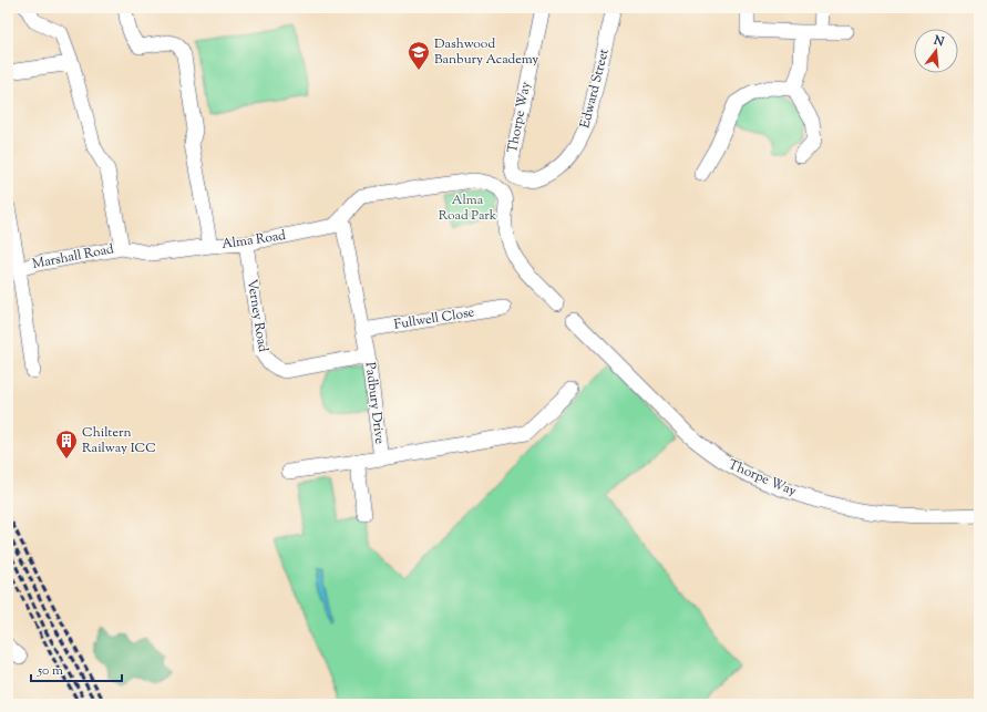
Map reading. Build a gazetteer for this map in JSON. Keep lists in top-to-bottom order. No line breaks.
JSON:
{"streets":{"street":["Edward Street","Thorpe Way","Alma Road","Marshall Road","Verney Road","Fullwell Close","Padbury Drive"]},"crossings":[["Edward Street","Thorpe Way"],["Alma Road","Verney Road"],["Alma Road","Padbury Drive"],["Verney Road","Padbury Drive"],["Fullwell Close","Padbury Drive"]],"parks":["Alma Road Park"],"places":{"school or university":["Dashwood Banbury Academy"],"building":["Chiltern Railway ICC"]},"scale_bar":"50 m","north":"top"}
